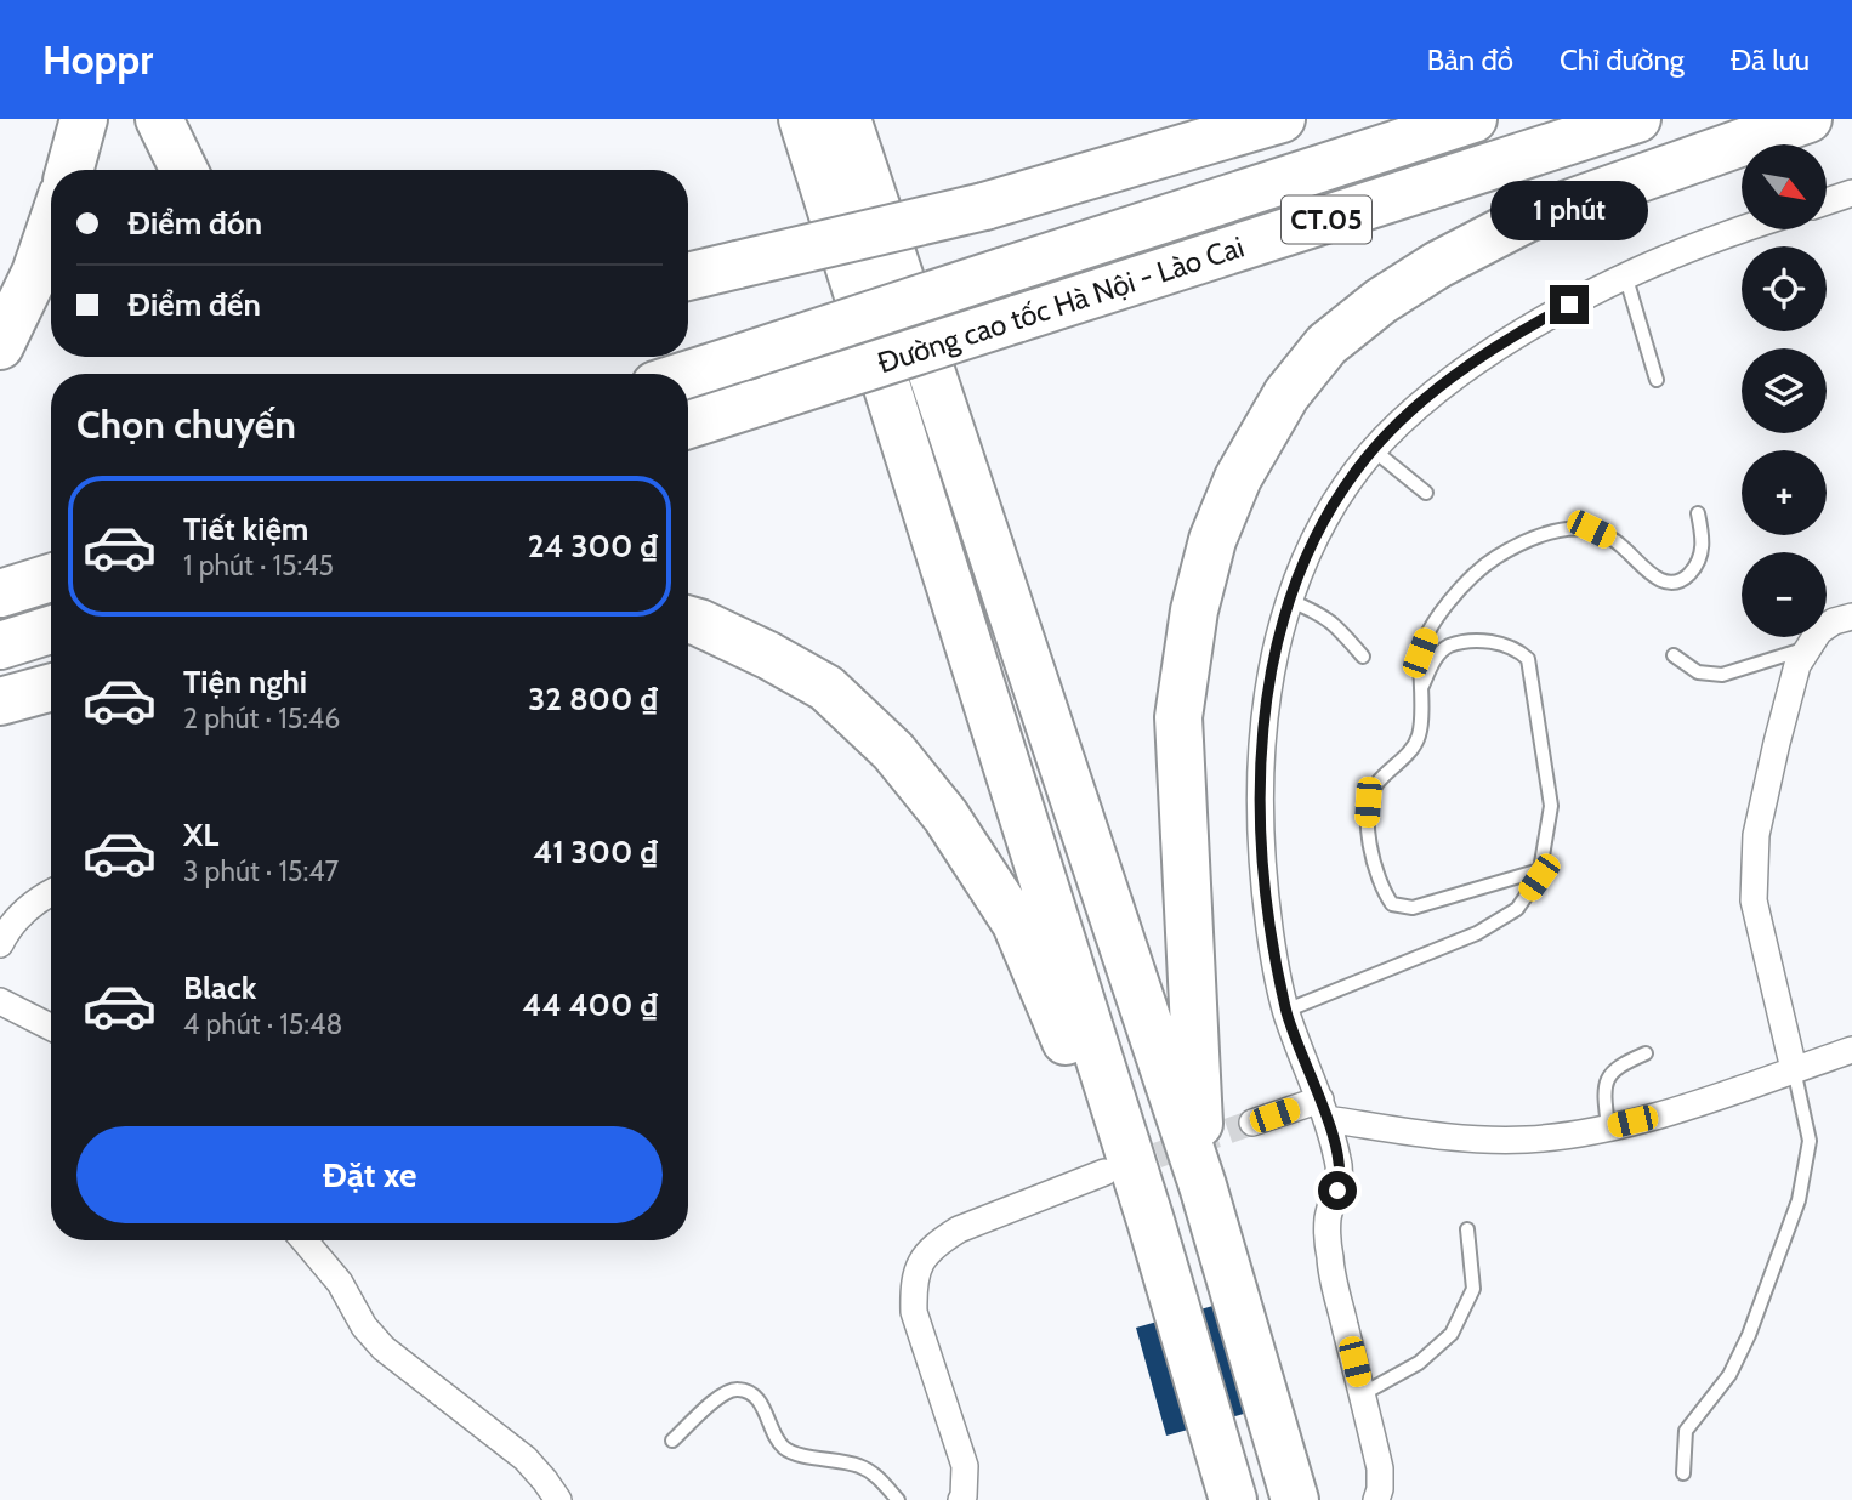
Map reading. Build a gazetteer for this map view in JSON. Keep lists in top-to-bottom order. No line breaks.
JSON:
{"streets":{"highway":["CT.05","Đường cao tốc Hà Nội - Lào Cai"]},"north":"bottom right","page":{"header":"Hoppr","nav":["Bản đồ","Chỉ đường","Đã lưu"],"map_buttons":["+","−"],"banner":["Điểm đón","Điểm đến"],"bubble":"1 phút","heading":"Chọn chuyến","list":[{"name":"Tiết kiệm","note":"1 phút · 15:45","value":"24 300 ₫"},{"name":"Tiện nghi","note":"2 phút · 15:46","value":"32 800 ₫"},{"name":"XL","note":"3 phút · 15:47","value":"41 300 ₫"},{"name":"Black","note":"4 phút · 15:48","value":"44 400 ₫"}],"buttons":"Đặt xe"}}
